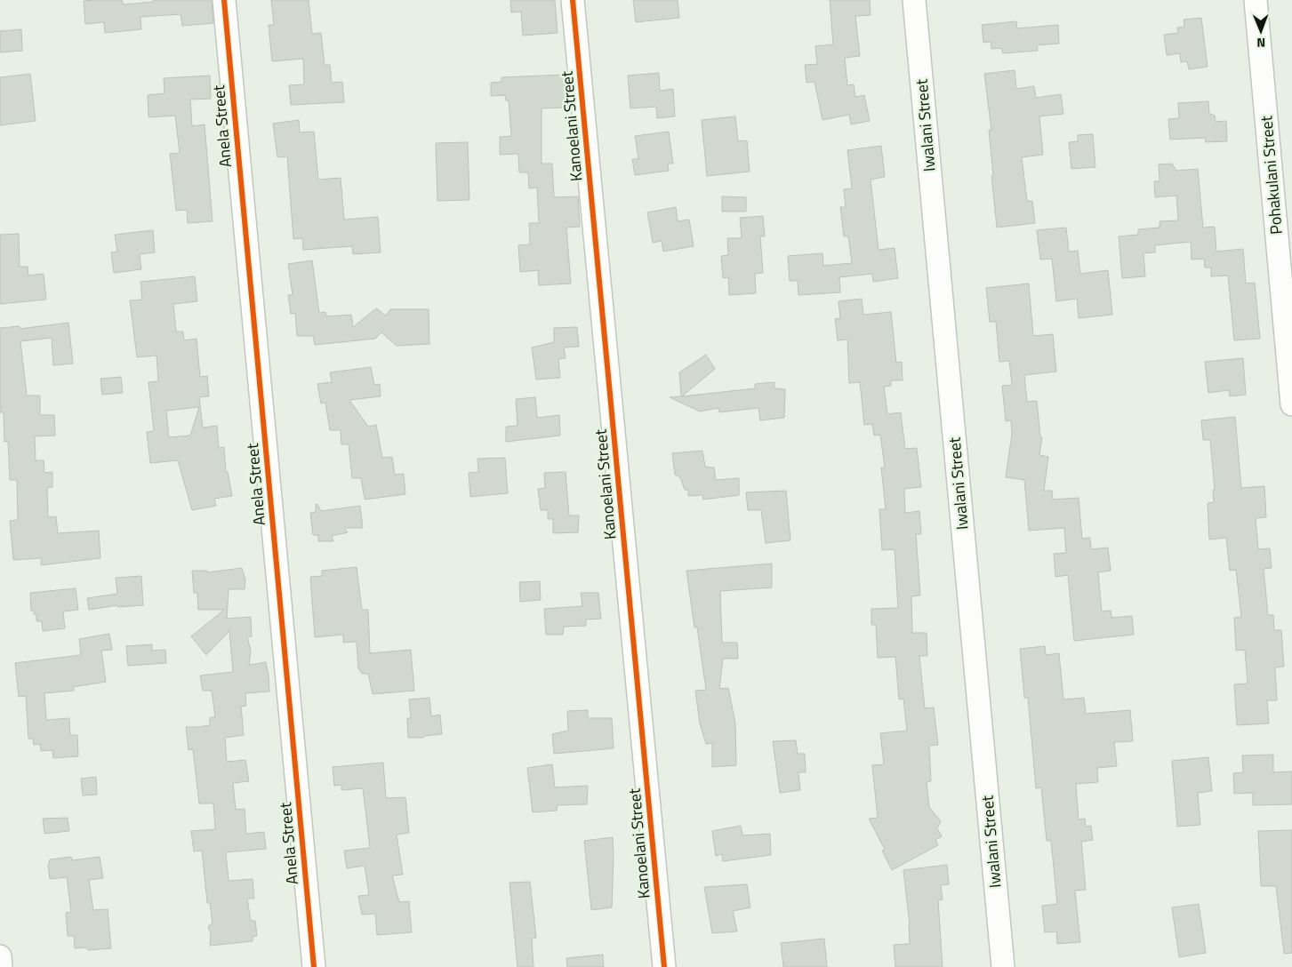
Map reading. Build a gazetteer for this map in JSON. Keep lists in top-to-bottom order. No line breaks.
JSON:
{"streets":{"street":["Iwalani Street","Anela Street","Kanoelani Street","Pohakulani Street"]},"north":"bottom"}
